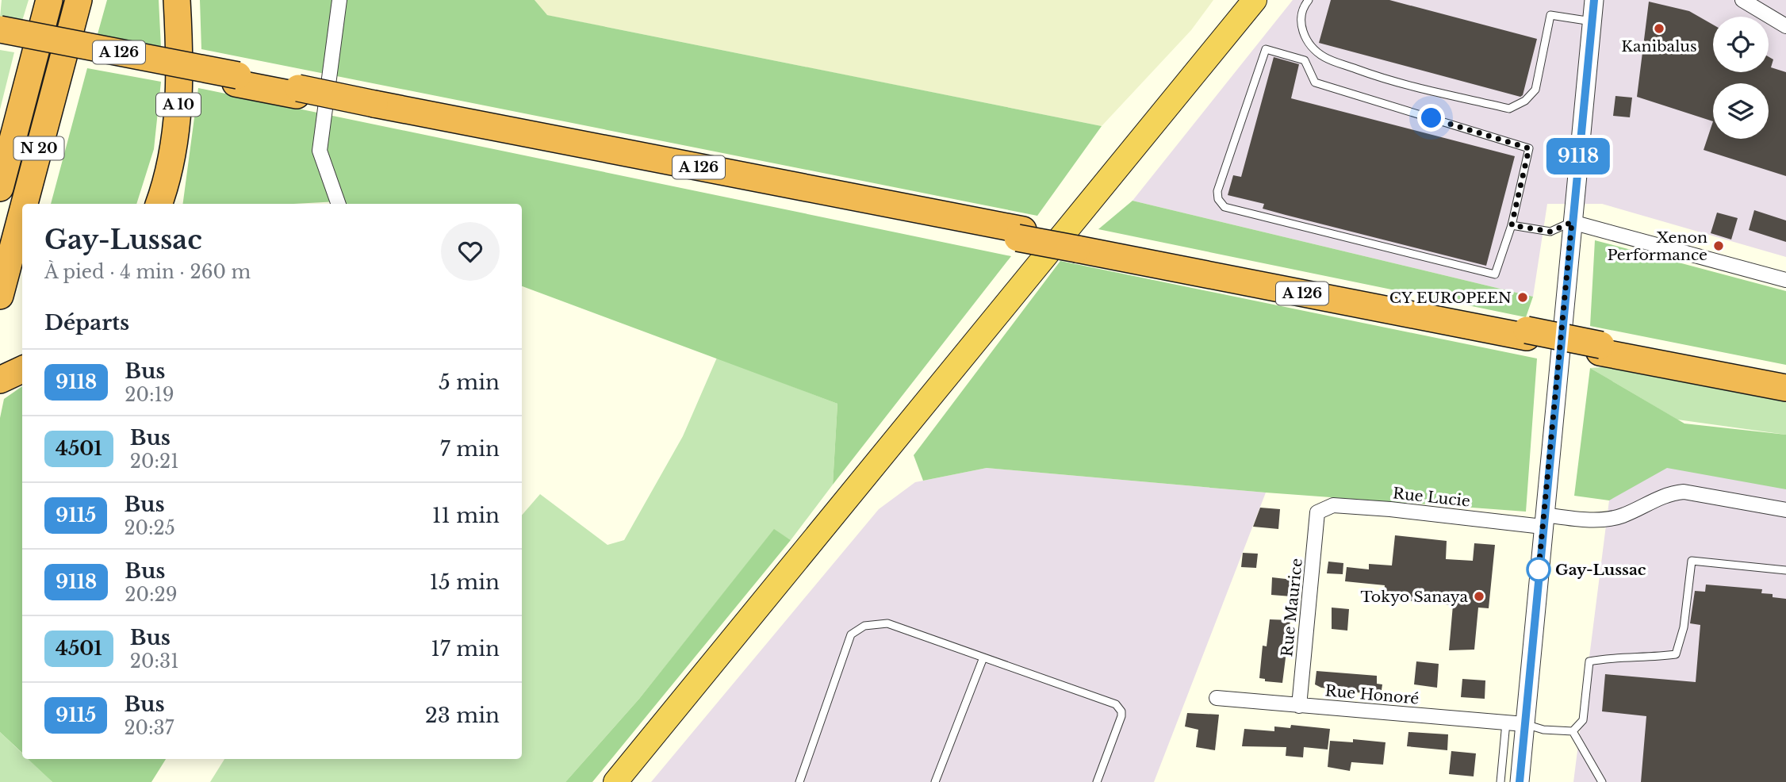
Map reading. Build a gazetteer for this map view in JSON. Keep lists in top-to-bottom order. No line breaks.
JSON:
{"streets":{"highway":["A 126","A 10","N 20"],"street":["Rue Lucie","Rue Maurice","Rue Honoré"]},"crossings":[["Rue Lucie","Rue Maurice"],["Rue Maurice","Rue Honoré"]],"places":["Kanibalus","Xenon Performance","CY EUROPEEN","Gay-Lussac","Tokyo Sanaya"],"lines":["bus line 9118"],"page":{"on_map":"9118","heading":[["Gay-Lussac","À pied · 4 min · 260 m"],"Départs"],"list":[{"mark":"9118","name":"Bus","note":"20:19","value":"5 min"},{"mark":"4501","name":"Bus","note":"20:21","value":"7 min"},{"mark":"9115","name":"Bus","note":"20:25","value":"11 min"},{"mark":"9118","name":"Bus","note":"20:29","value":"15 min"},{"mark":"4501","name":"Bus","note":"20:31","value":"17 min"},{"mark":"9115","name":"Bus","note":"20:37","value":"23 min"}]}}
